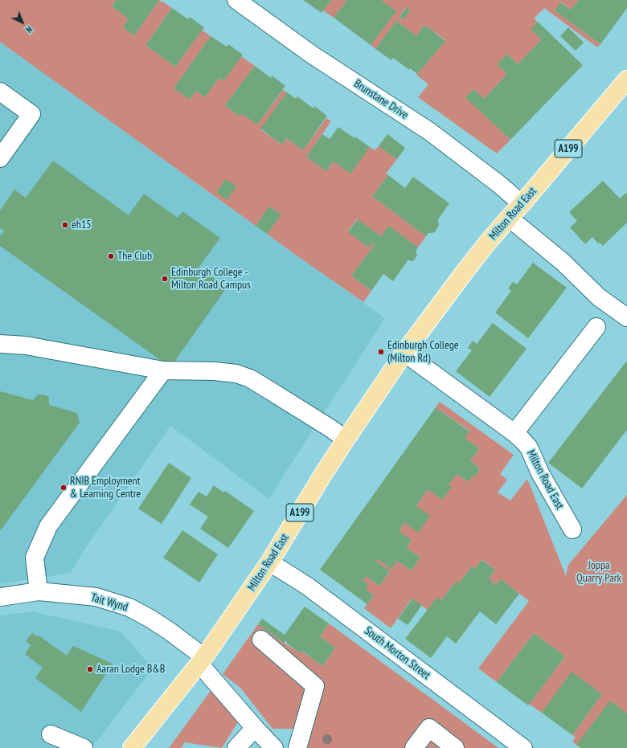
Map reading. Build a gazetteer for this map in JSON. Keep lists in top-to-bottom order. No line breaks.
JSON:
{"streets":{"main road":["A199","Milton Road East"],"street":["Brunstane Drive","Tait Wynd","South Morton Street"]},"crossings":[["Brunstane Drive","Milton Road East"],["Milton Road East","Tait Wynd"],["Milton Road East","South Morton Street"]],"parks":["Joppa Quarry Park"],"places":["eh15","The Club","Edinburgh College - Milton Road Campus","Edinburgh College (Milton Rd)","RNIB Employment & Learning Centre","Aaran Lodge B&B"],"north":"bottom right"}
